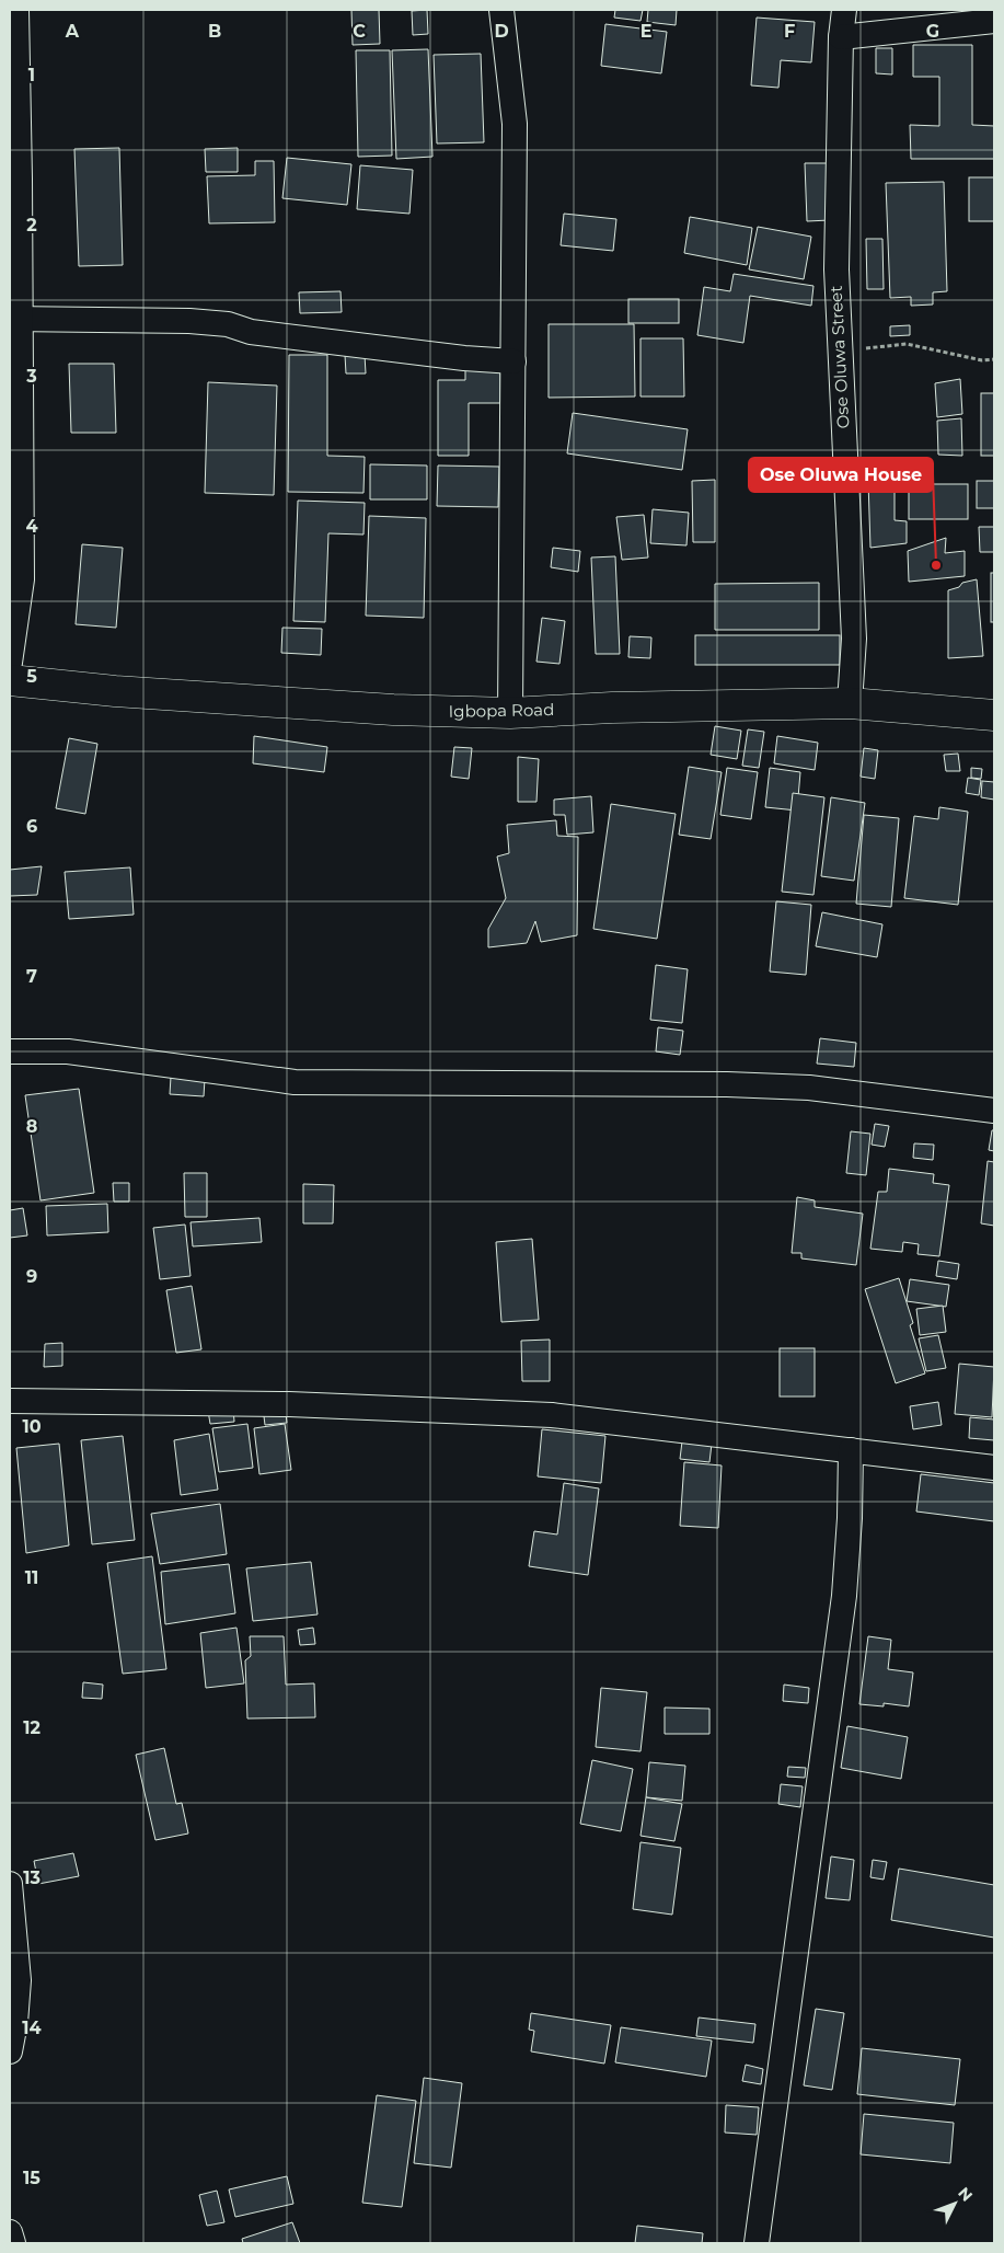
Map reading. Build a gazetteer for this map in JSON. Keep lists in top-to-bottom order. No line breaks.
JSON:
{"streets":{"street":["Ose Oluwa Street","Igbopa Road"]},"crossings":[["Ose Oluwa Street","Igbopa Road"]],"places":["Ose Oluwa House"],"north":"top right","grid":{"columns":["A","B","C","D","E","F","G"],"rows":["1","2","3","4","5","6","7","8","9","10","11","12","13","14","15"]}}
